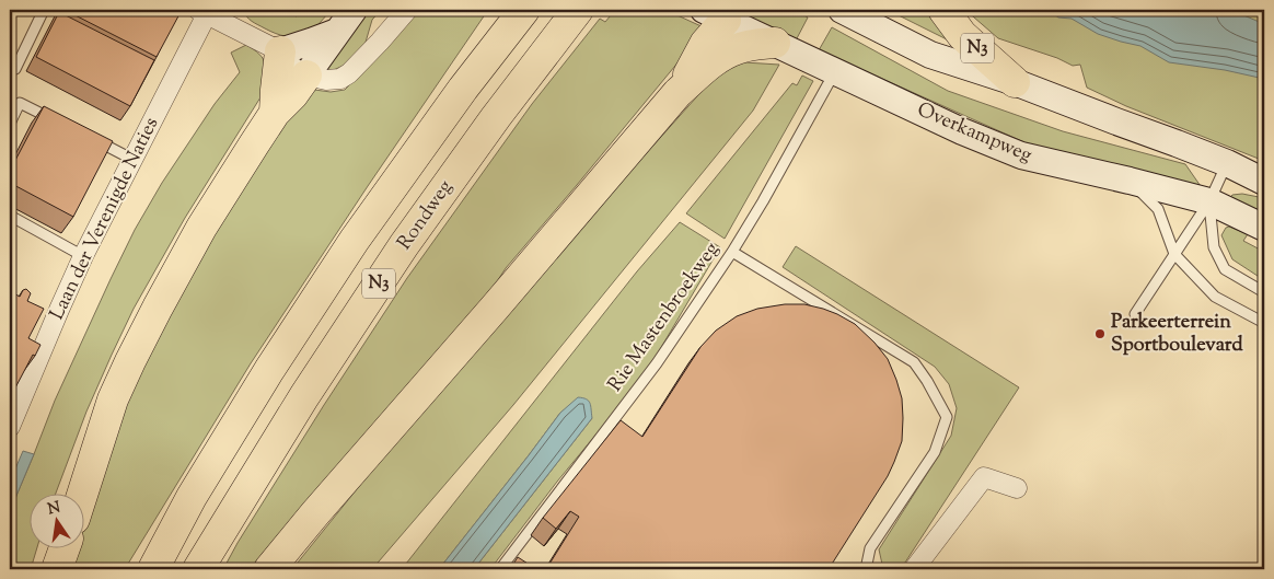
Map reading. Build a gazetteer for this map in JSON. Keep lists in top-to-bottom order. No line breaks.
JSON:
{"streets":{"highway":["N3","Rondweg"],"street":["Overkampweg","Laan der Verenigde Naties"],"lane":["Rie Mastenbroekweg"]},"crossings":[["Overkampweg","Rie Mastenbroekweg"]],"places":["Parkeerterrein Sportboulevard"],"north":"top"}
